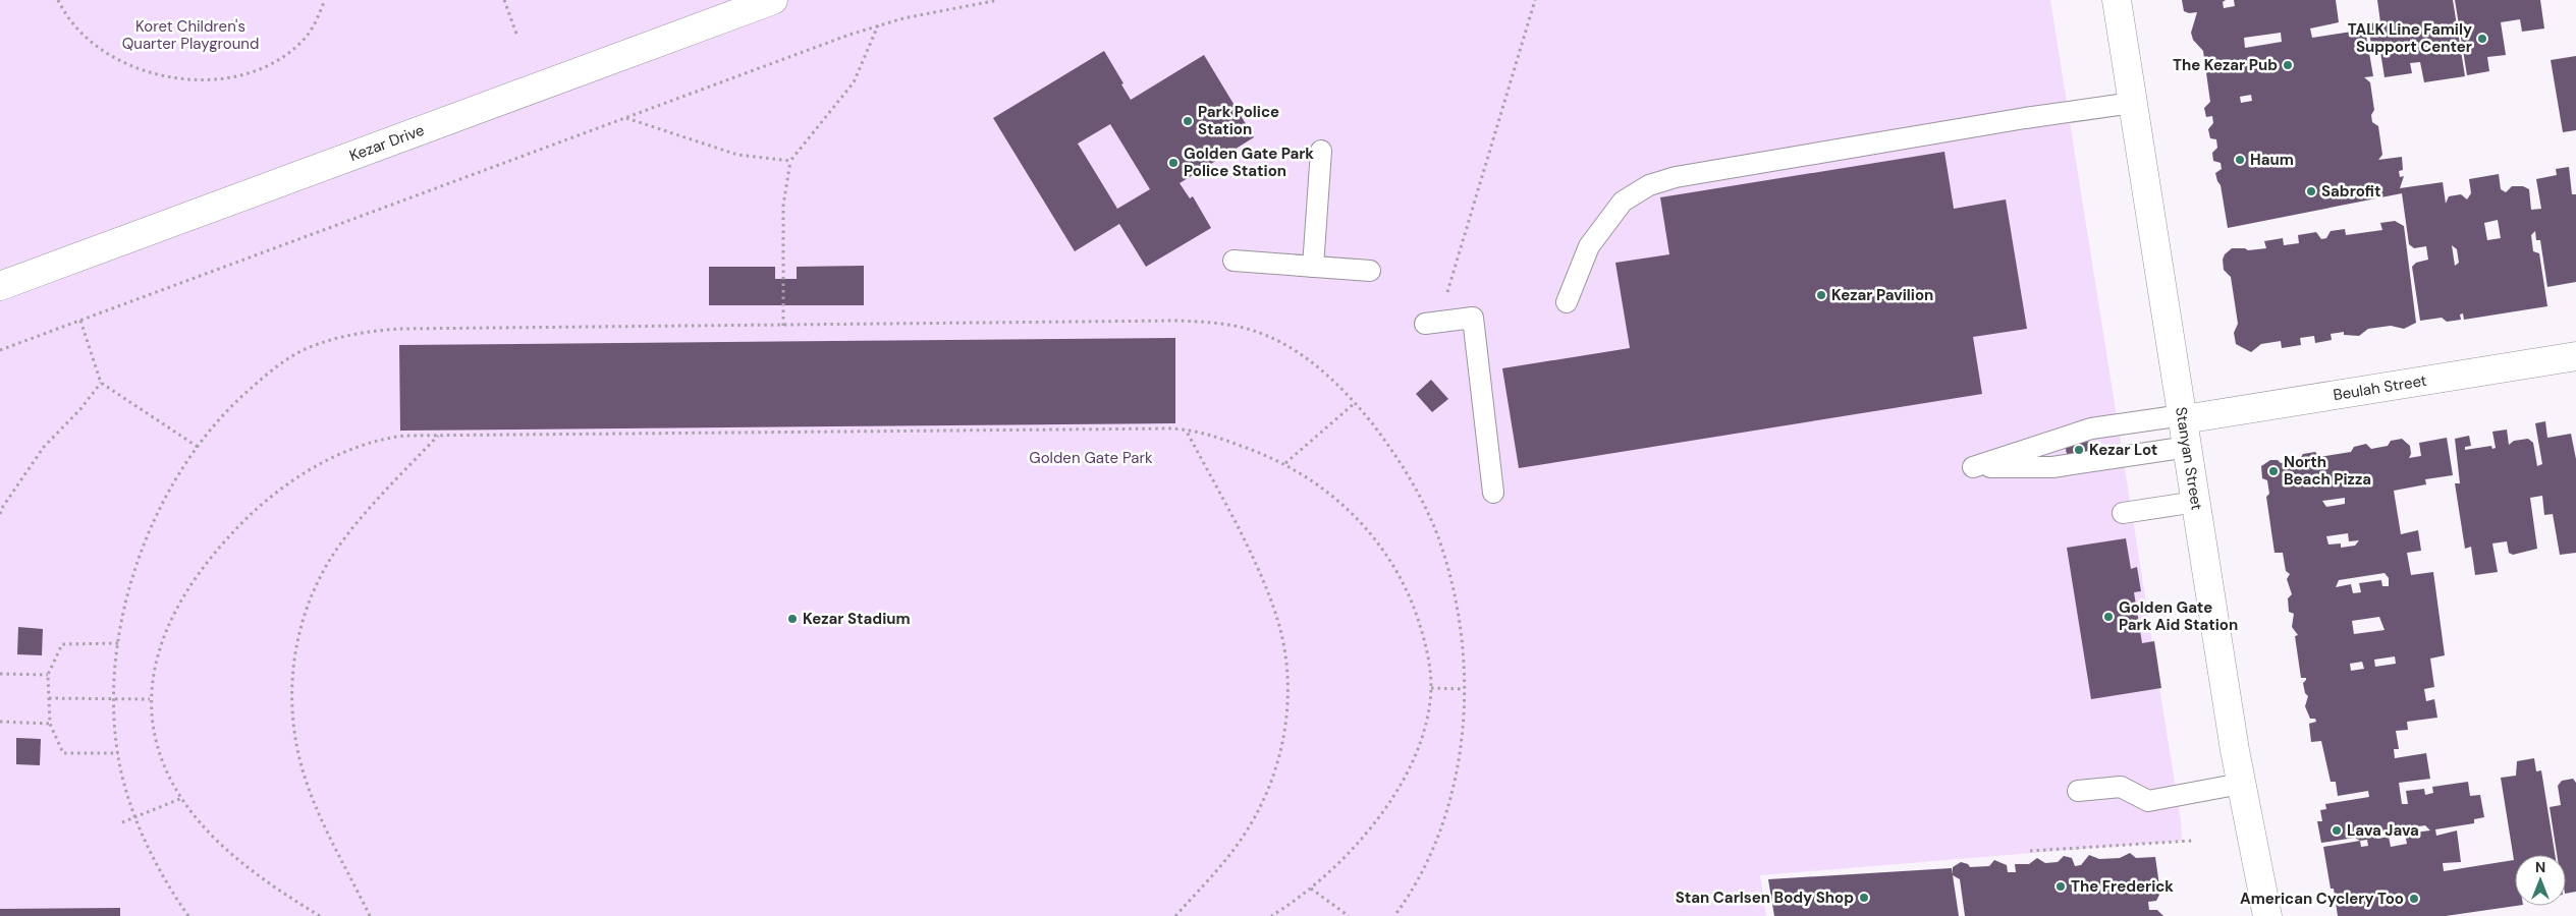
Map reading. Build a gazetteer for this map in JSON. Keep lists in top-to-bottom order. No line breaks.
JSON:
{"streets":{"main road":["Kezar Drive","Beulah Street","Stanyan Street"]},"crossings":[["Beulah Street","Stanyan Street"]],"parks":["Koret Children's Quarter Playground","Golden Gate Park"],"places":["TALK Line Family Support Center","The Kezar Pub","Park Police Station","Haum","Golden Gate Park Police Station","Sabrofit","Kezar Pavilion","Kezar Lot","North Beach Pizza","Golden Gate Park Aid Station","Kezar Stadium","Lava Java","The Frederick","Stan Carlsen Body Shop","American Cyclery Too"],"north":"top"}
